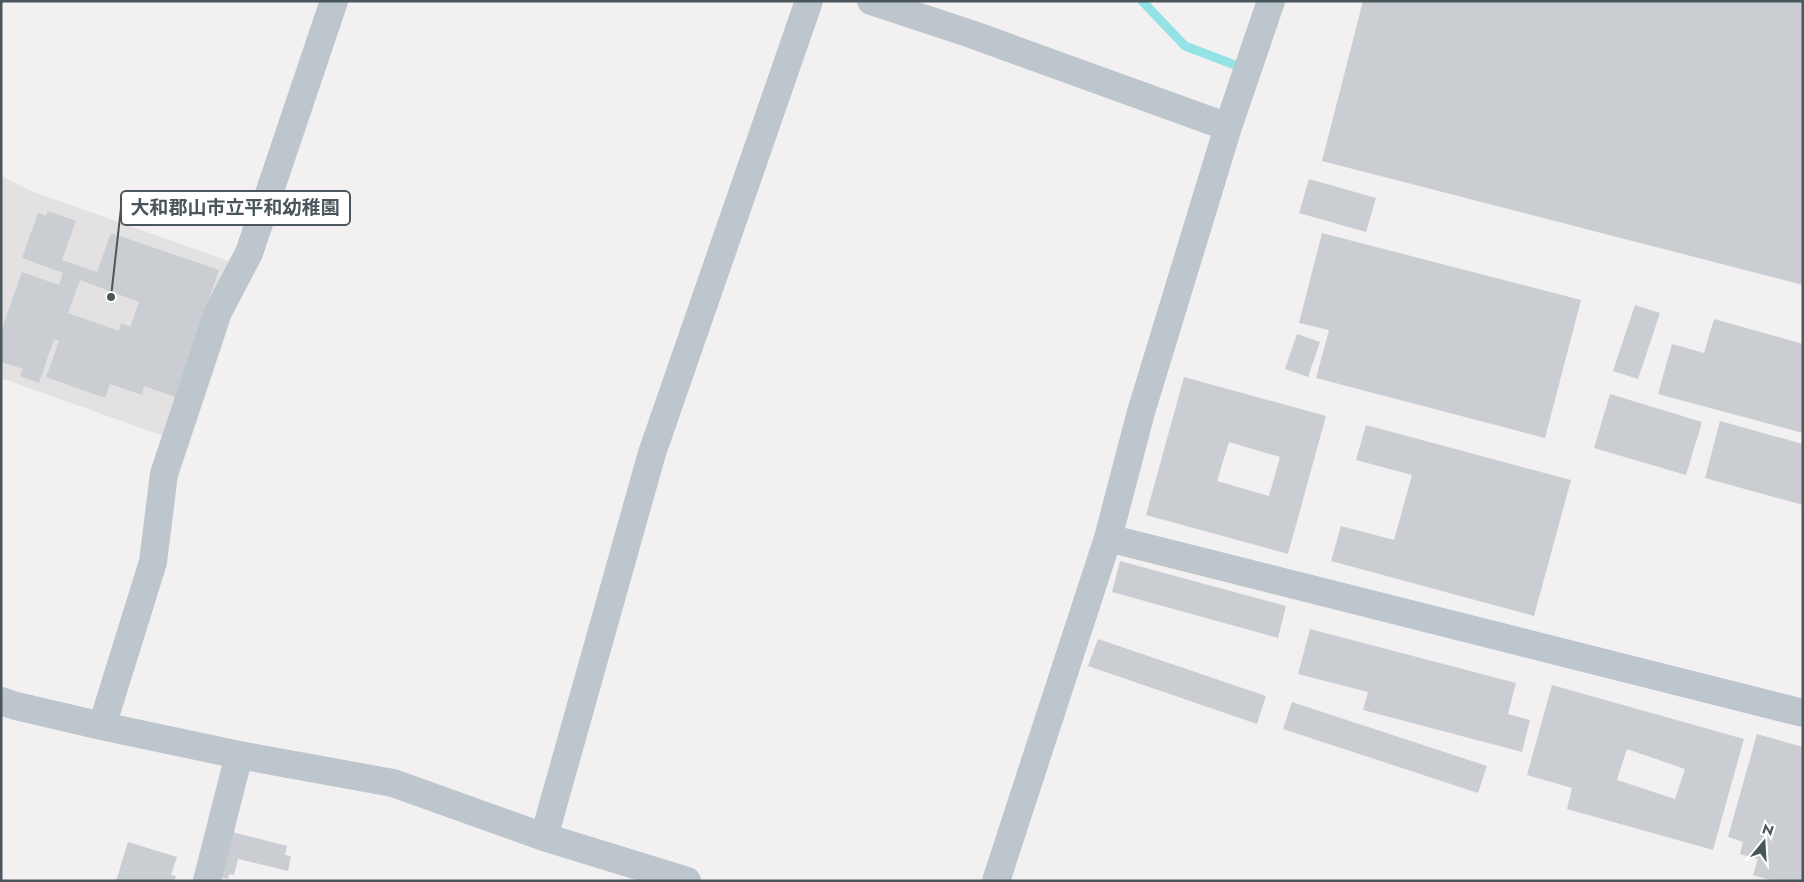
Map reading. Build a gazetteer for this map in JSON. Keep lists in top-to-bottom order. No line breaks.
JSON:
{"places":["大和郡山市立平和幼稚園"],"north":"top"}
